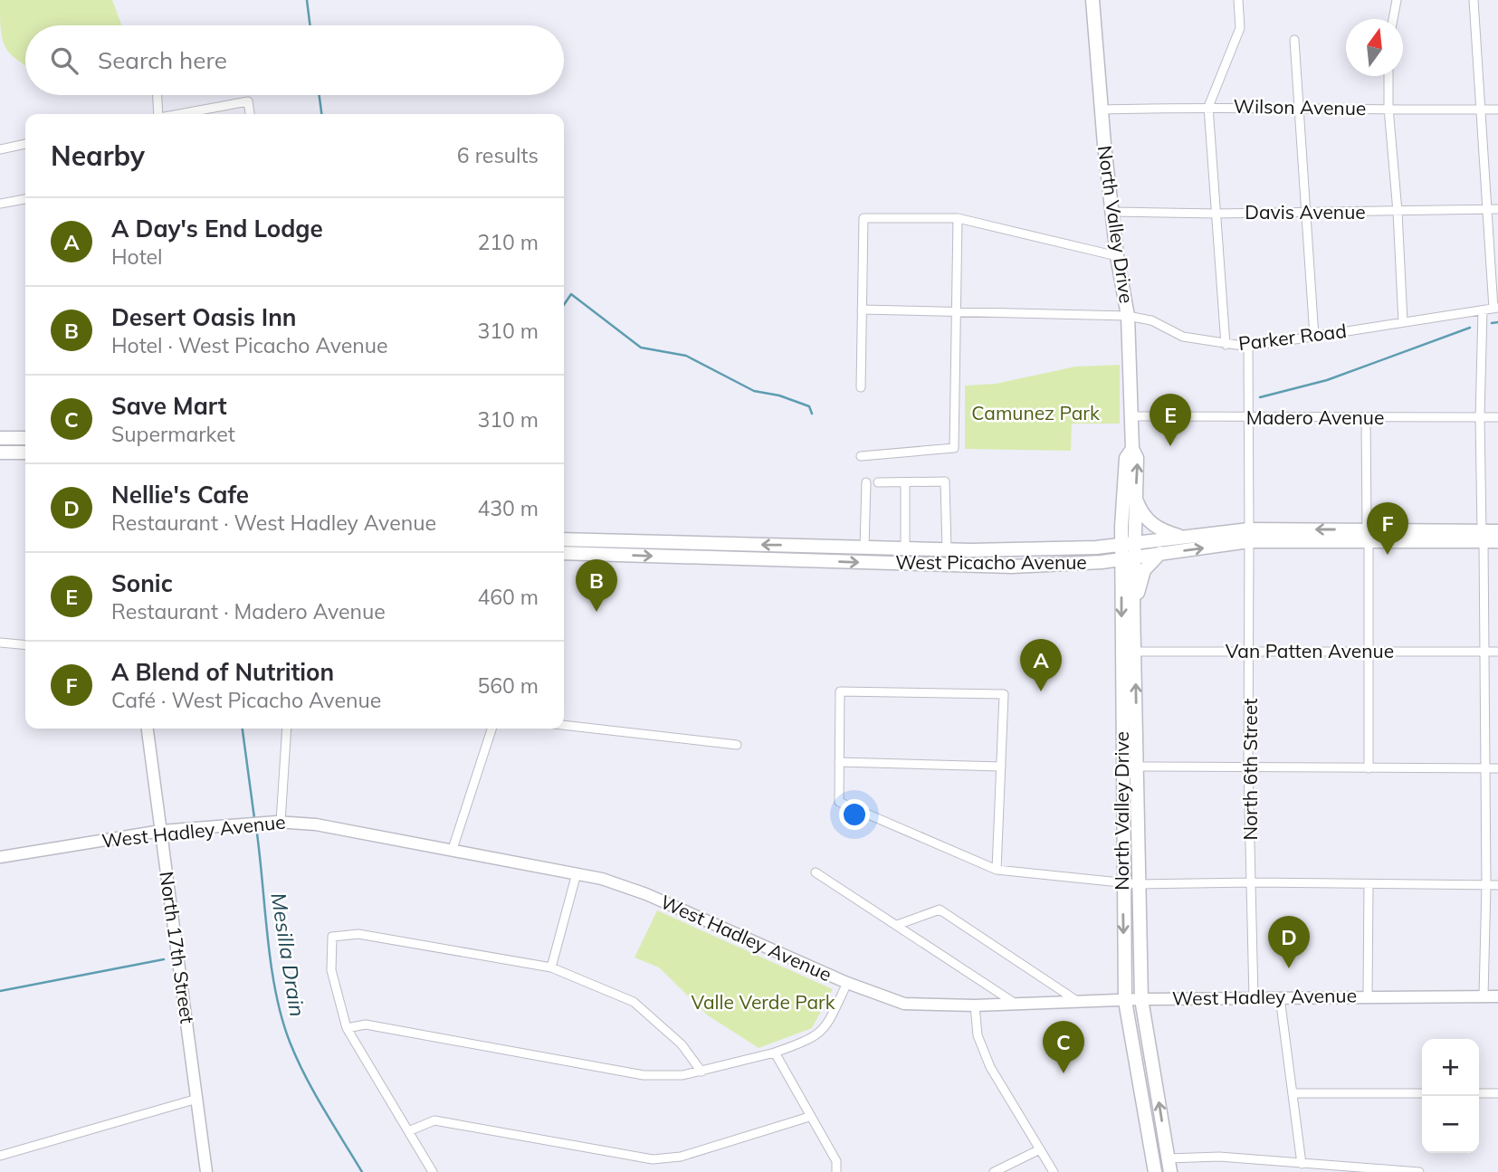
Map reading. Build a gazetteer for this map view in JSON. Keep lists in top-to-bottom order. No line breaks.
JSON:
{"streets":{"main road":["North Valley Drive","West Picacho Avenue"],"street":["Wilson Avenue","Davis Avenue","Parker Road","Madero Avenue","Van Patten Avenue","North 6th Street","West Hadley Avenue","North 17th Street"]},"crossings":[["Wilson Avenue","North Valley Drive"],["Davis Avenue","North Valley Drive"],["North Valley Drive","Parker Road"],["North Valley Drive","Madero Avenue"],["North Valley Drive","West Picacho Avenue"],["North Valley Drive","Van Patten Avenue"],["North Valley Drive","West Hadley Avenue"],["Parker Road","North 6th Street"],["Madero Avenue","North 6th Street"],["West Picacho Avenue","North 6th Street"],["Van Patten Avenue","North 6th Street"],["North 6th Street","West Hadley Avenue"],["West Hadley Avenue","North 17th Street"]],"water":["Mesilla Drain"],"parks":["Camunez Park","Valle Verde Park"],"north":"top","page":{"search":"Search here","heading":["Nearby","6 results"],"list":[{"mark":"A","name":"A Day's End Lodge","note":"Hotel","value":"210 m"},{"mark":"B","name":"Desert Oasis Inn","note":"Hotel · West Picacho Avenue","value":"310 m"},{"mark":"C","name":"Save Mart","note":"Supermarket","value":"310 m"},{"mark":"D","name":"Nellie's Cafe","note":"Restaurant · West Hadley Avenue","value":"430 m"},{"mark":"E","name":"Sonic","note":"Restaurant · Madero Avenue","value":"460 m"},{"mark":"F","name":"A Blend of Nutrition","note":"Café · West Picacho Avenue","value":"560 m"}],"pins":["E","F","B","A","D","C"],"map_buttons":["+","−"]}}
